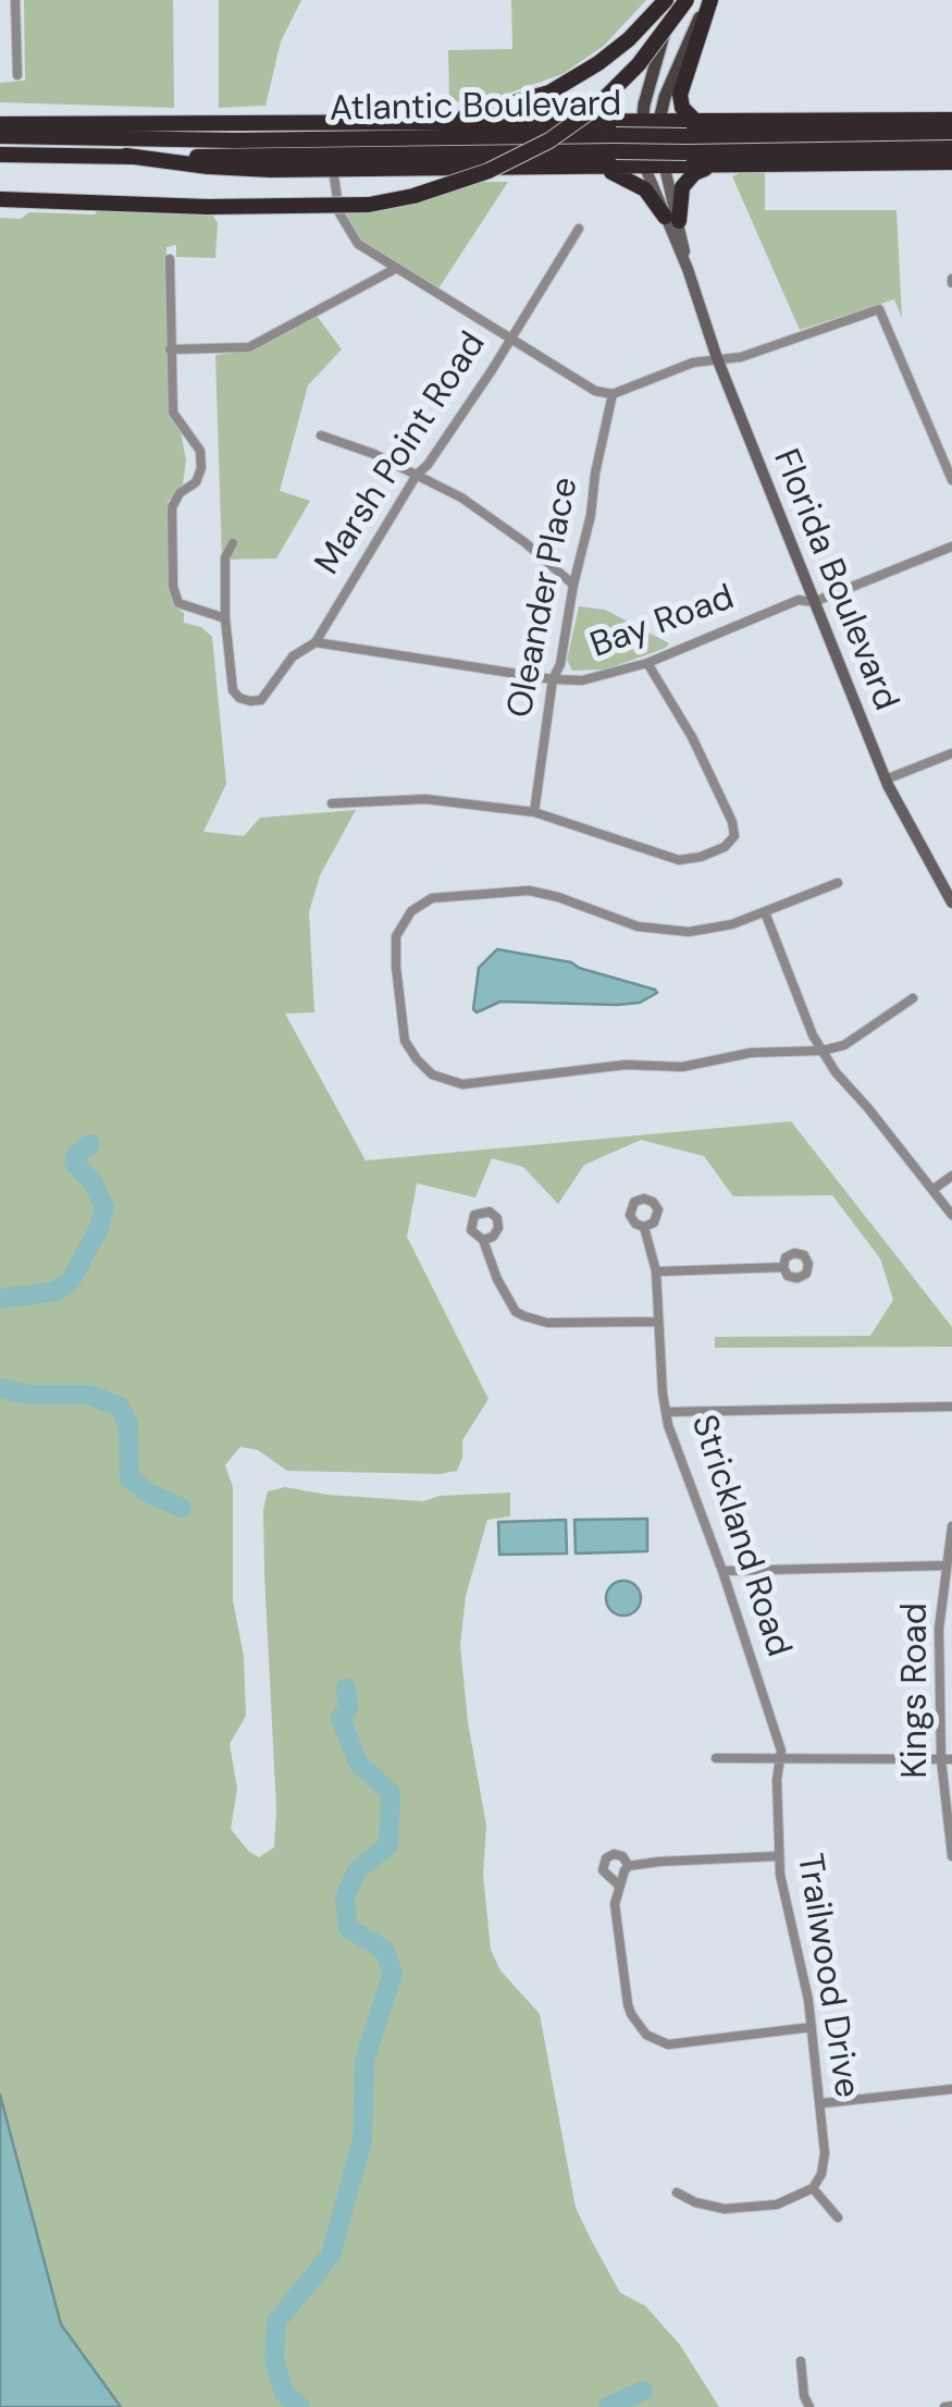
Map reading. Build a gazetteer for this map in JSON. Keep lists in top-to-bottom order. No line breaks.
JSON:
{"streets":{"highway":["Atlantic Boulevard"],"street":["Marsh Point Road","Florida Boulevard","Oleander Place","Bay Road","Strickland Road","Kings Road","Trailwood Drive"]},"crossings":[["Marsh Point Road","Bay Road"],["Florida Boulevard","Bay Road"],["Oleander Place","Bay Road"],["Strickland Road","Trailwood Drive"]]}
